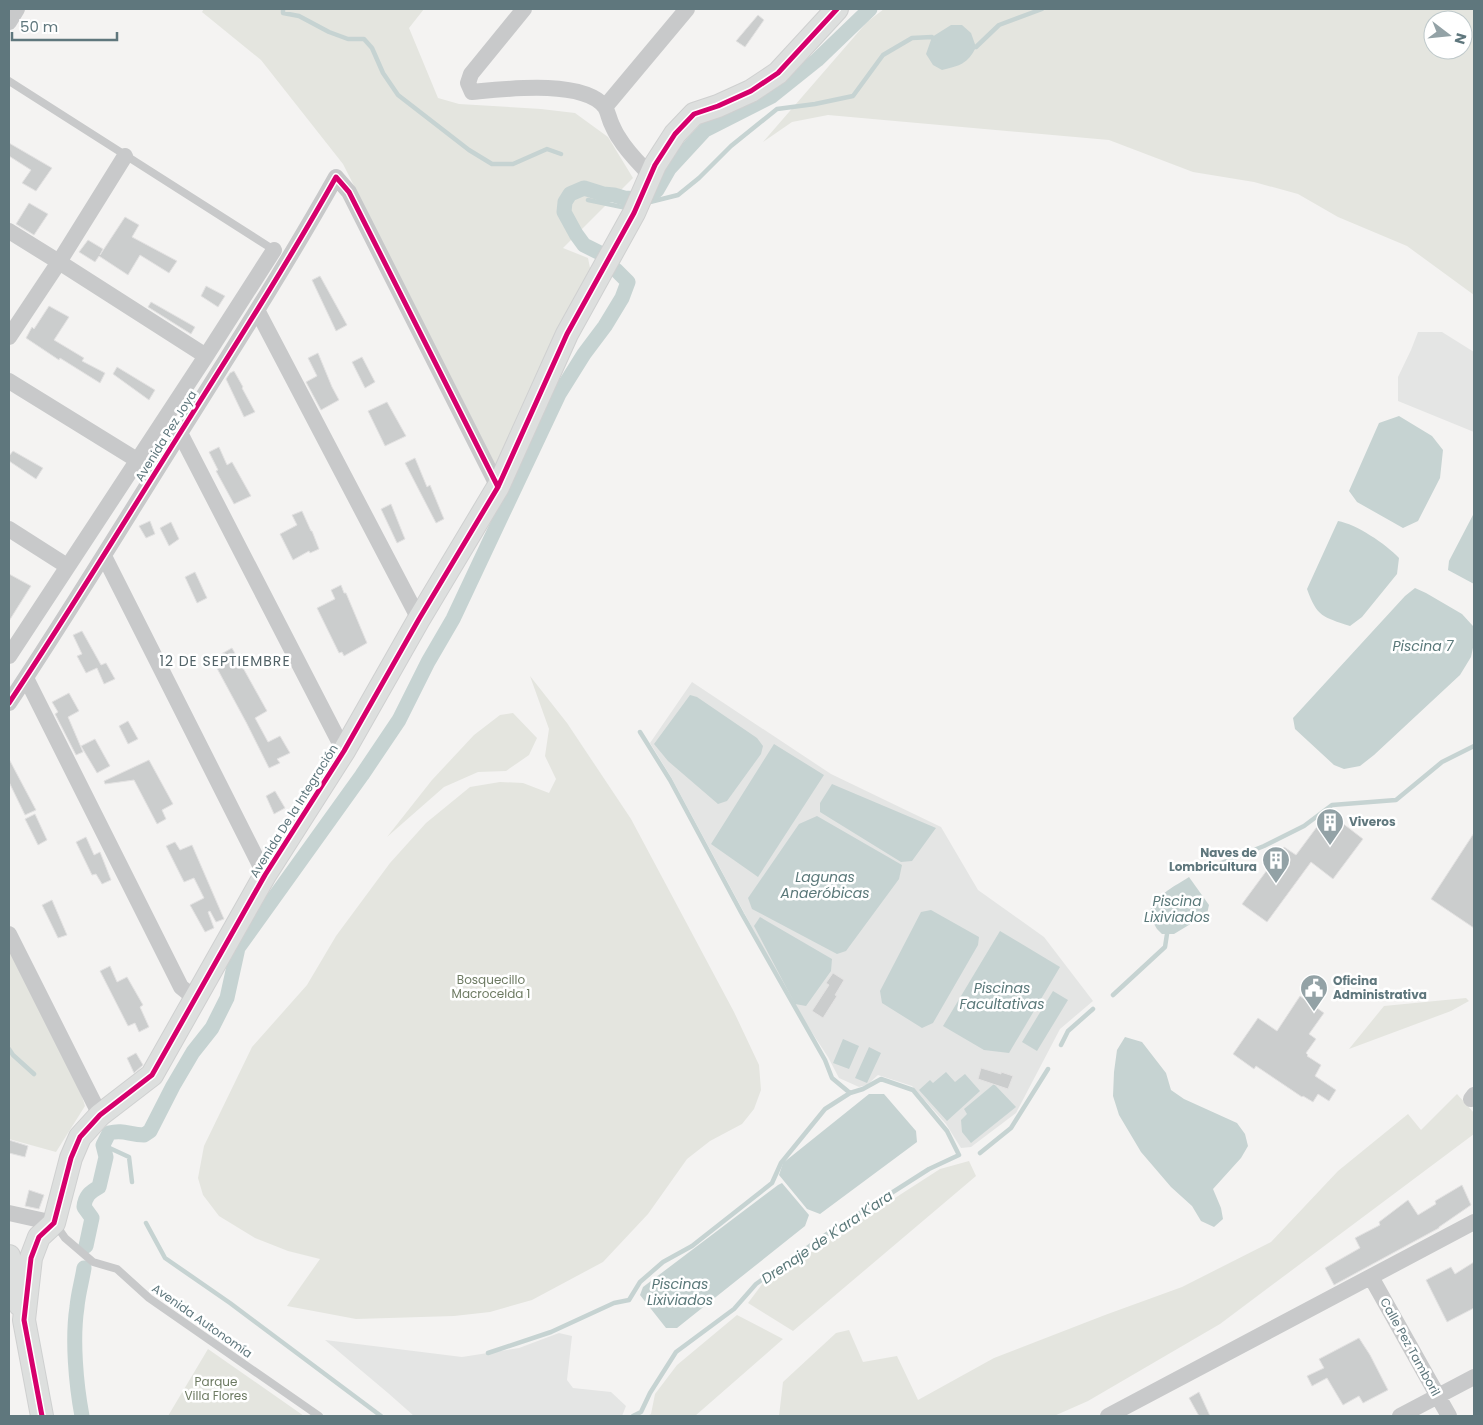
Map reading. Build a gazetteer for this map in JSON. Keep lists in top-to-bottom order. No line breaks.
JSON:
{"streets":{"street":["Avenida Pez Joya","Avenida De la Integración","Calle Pez Tamboril"],"lane":["Avenida Autonomía"]},"crossings":[["Avenida Pez Joya","Avenida De la Integración"],["Avenida De la Integración","Avenida Autonomía"]],"districts":["12 DE SEPTIEMBRE"],"water":["Piscina 7","Lagunas Anaeróbicas","Piscina Lixiviados","Piscinas Facultativas","Drenaje de K'ara K'ara","Piscinas Lixiviados"],"parks":["Bosquecillo Macrocelda 1","Parque Villa Flores"],"places":{"building":["Viveros","Naves de Lombricultura"],"public building":["Oficina Administrativa"]},"scale_bar":"50 m","north":"right"}
